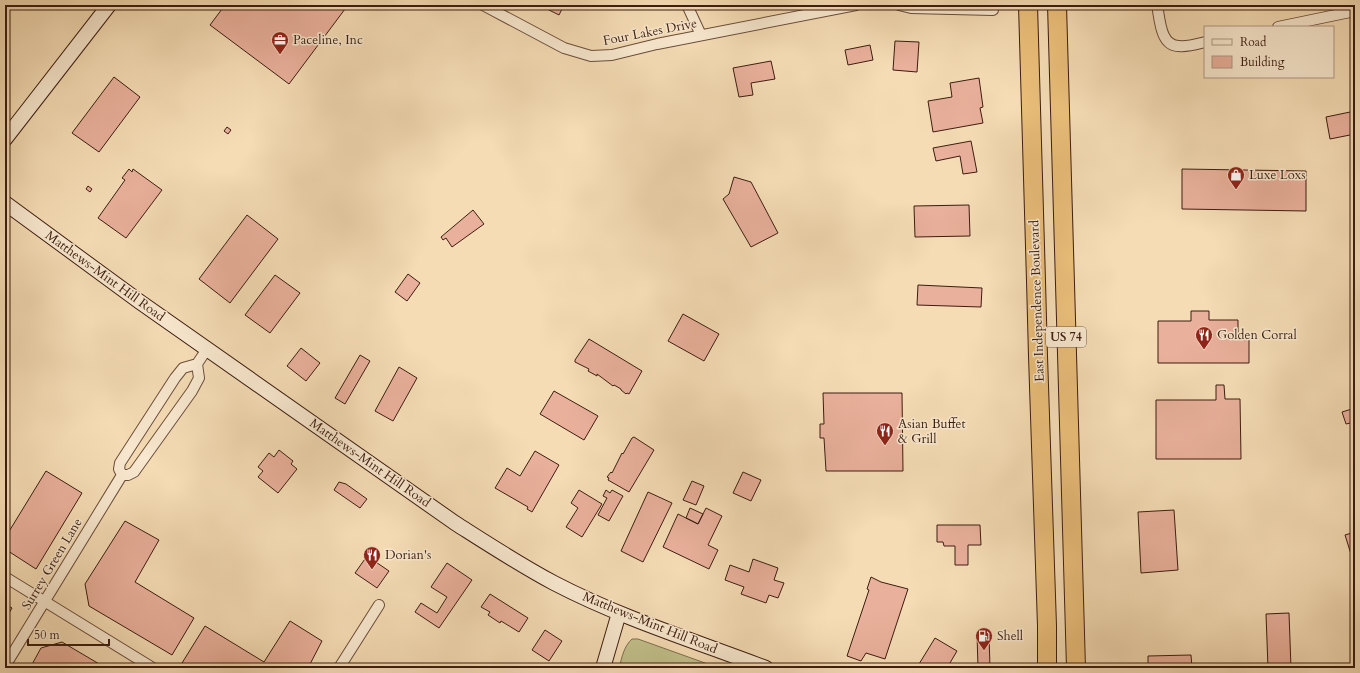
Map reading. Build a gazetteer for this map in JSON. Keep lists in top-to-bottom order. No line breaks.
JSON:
{"streets":{"highway":["East Independence Boulevard","US 74"],"main road":["Matthews-Mint Hill Road"],"street":["Four Lakes Drive","Surrey Green Lane"]},"places":{"office":["Paceline, Inc"],"shop":["Luxe Loxs"],"restaurant":["Golden Corral","Asian Buffet & Grill","Dorian's"],"fuel station":["Shell"]},"legend":["Road","Building"],"scale_bar":"50 m"}
